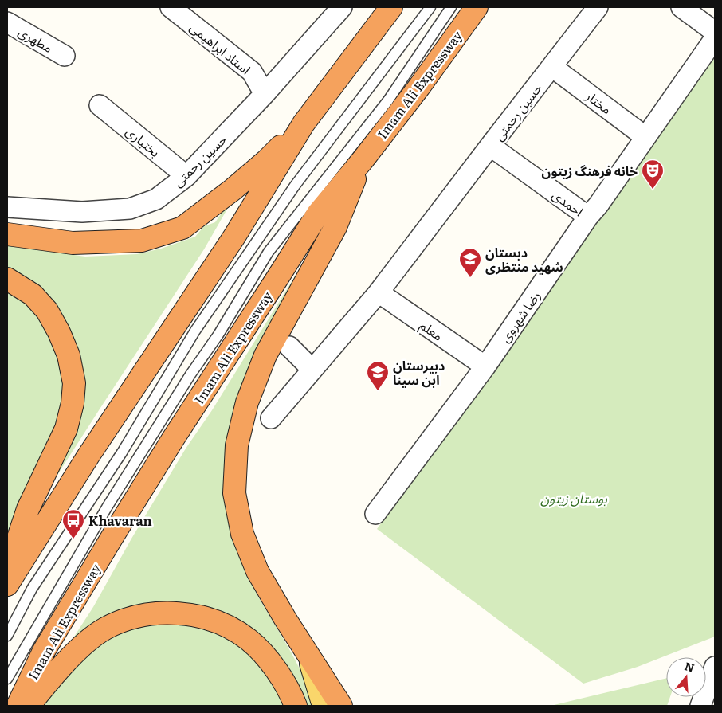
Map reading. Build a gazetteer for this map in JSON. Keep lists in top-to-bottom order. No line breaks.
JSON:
{"streets":{"highway":["Imam Ali Expressway"],"street":["مطهری","استاد ابراهیمی","مختار","حسین رحمتی","بختیاری","احمدی","رضا شهروی","معلم"]},"crossings":[["استاد ابراهیمی","حسین رحمتی"],["مختار","حسین رحمتی"],["مختار","رضا شهروی"],["حسین رحمتی","بختیاری"],["حسین رحمتی","احمدی"],["حسین رحمتی","معلم"],["احمدی","رضا شهروی"],["رضا شهروی","معلم"]],"parks":["بوستان زیتون"],"places":{"theatre":["خانه فرهنگ زيتون"],"school or university":["دبستان شهید منتظری","دبیرستان ابن سینا"],"bus stop":["Khavaran"]},"north":"top"}
